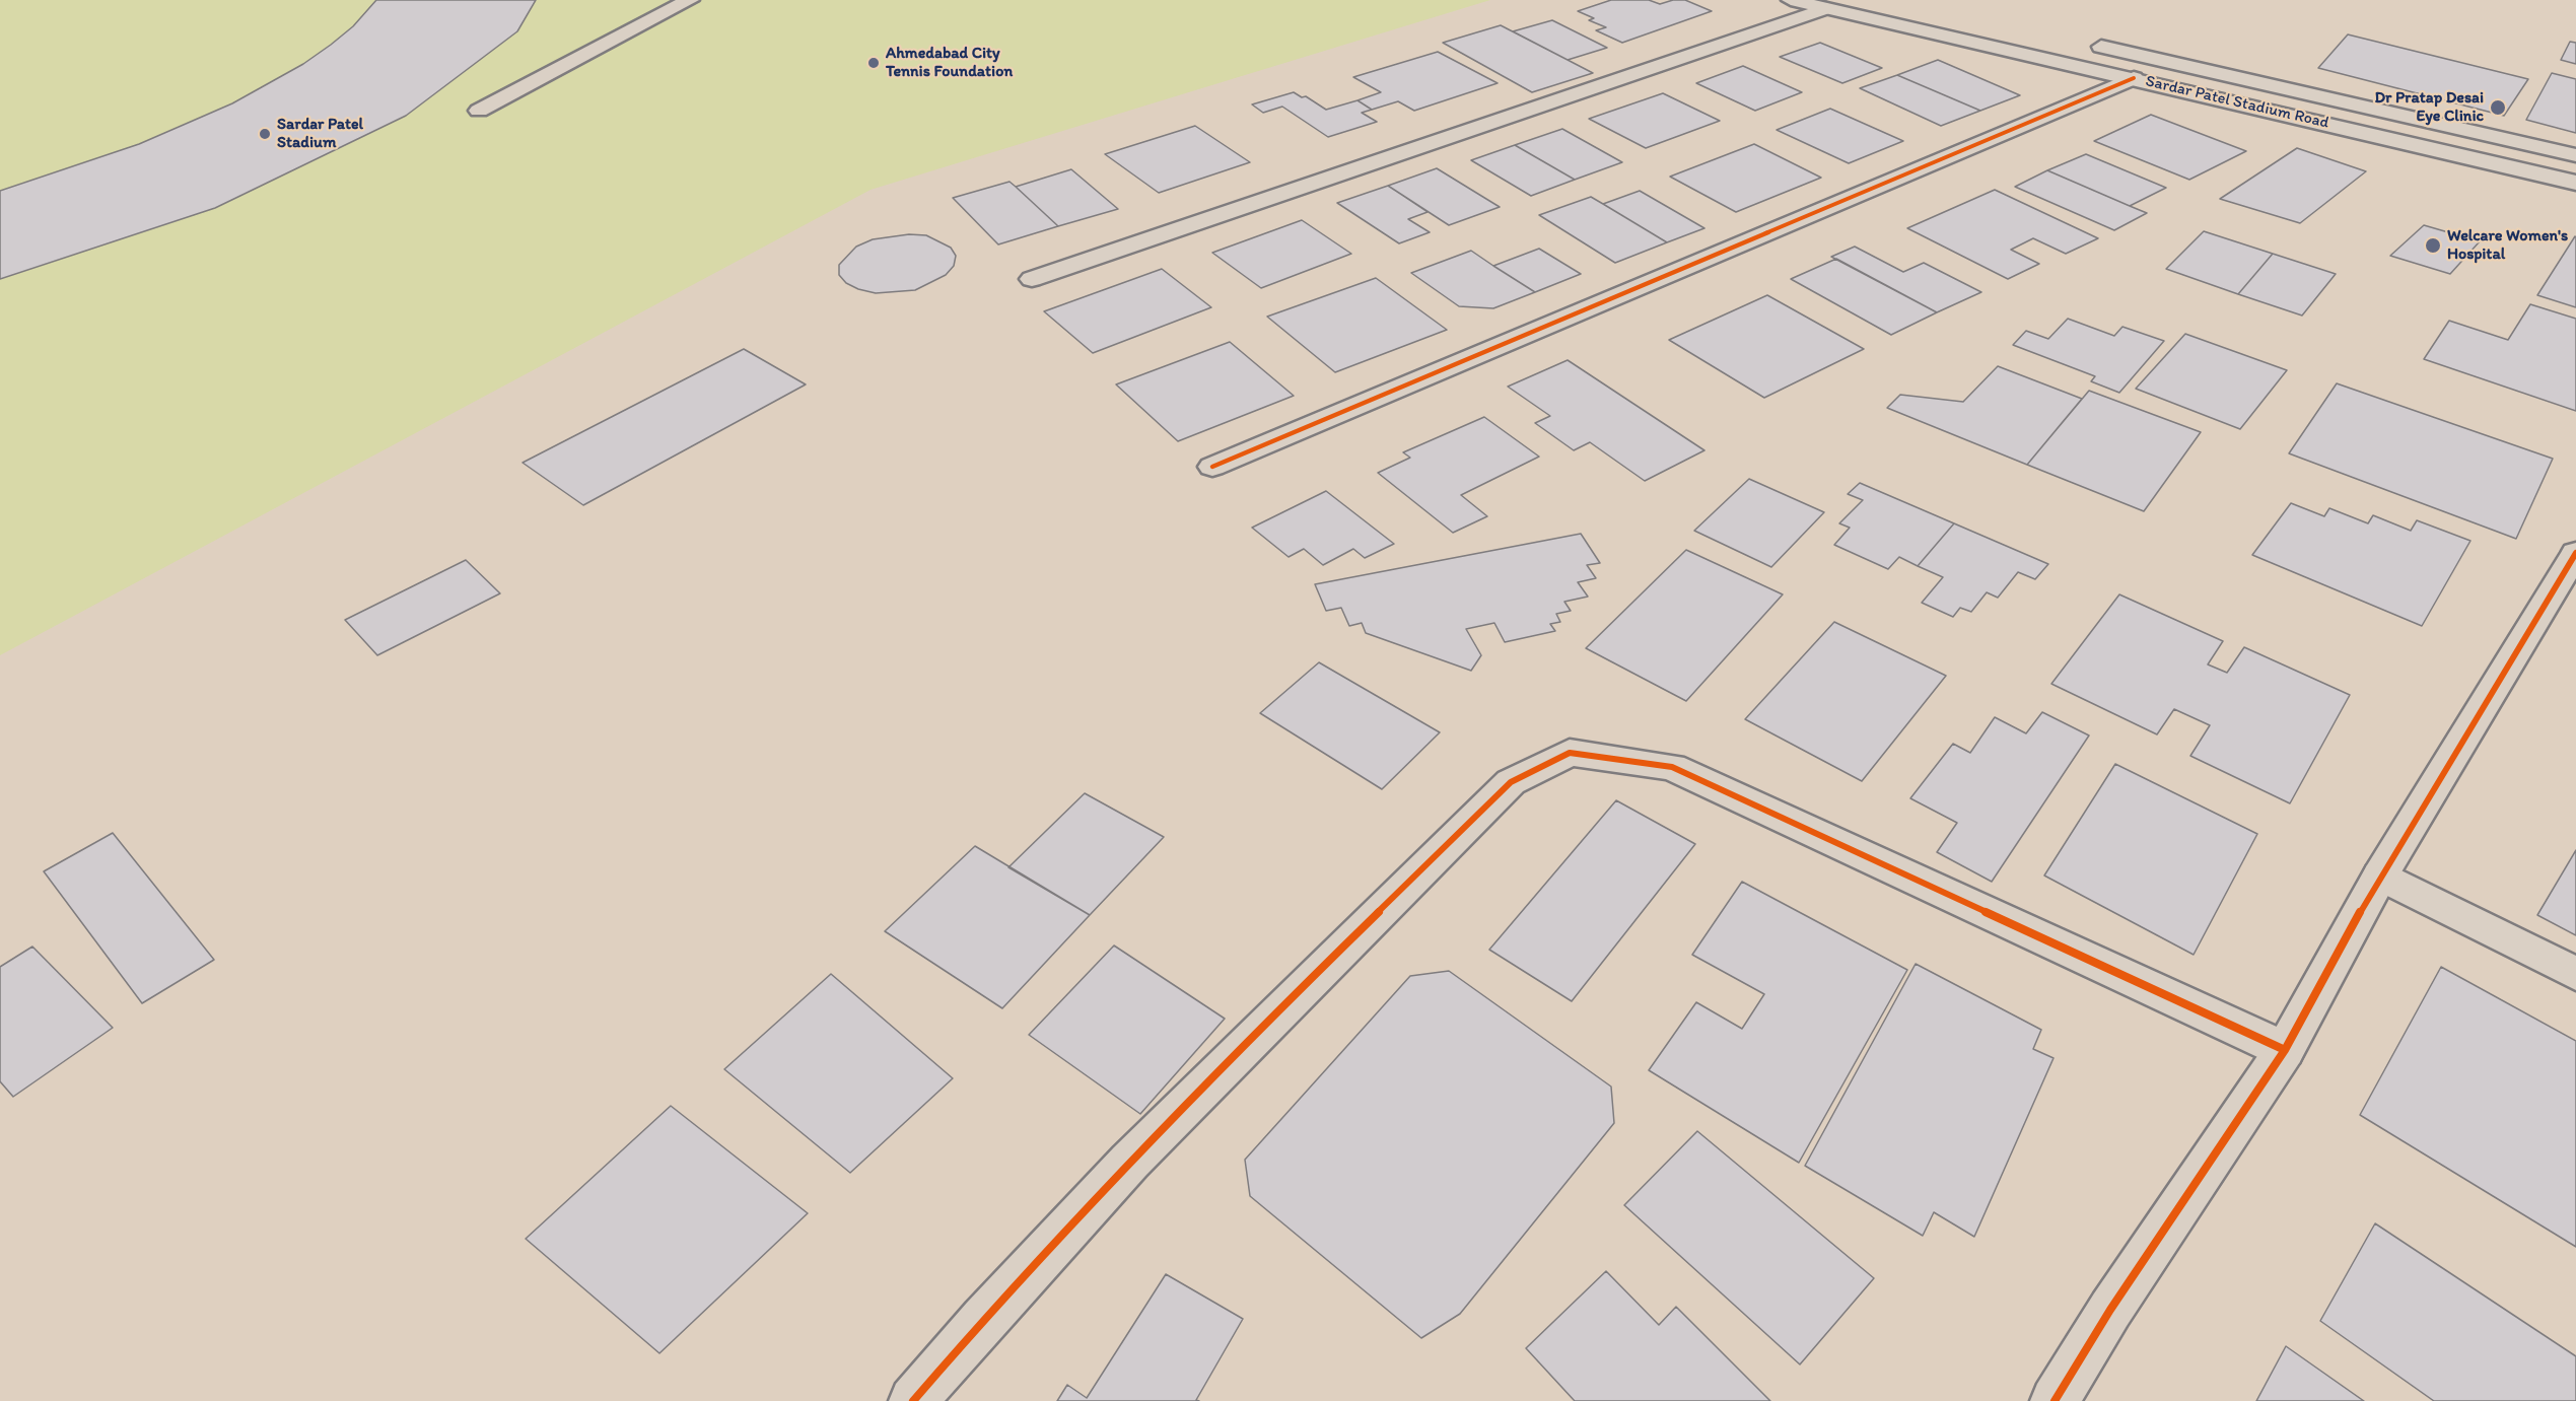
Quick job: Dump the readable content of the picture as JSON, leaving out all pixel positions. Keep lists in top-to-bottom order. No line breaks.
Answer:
{"streets":{"street":["Sardar Patel Stadium Road"]},"places":["Ahmedabad City Tennis Foundation","Dr Pratap Desai Eye Clinic","Sardar Patel Stadium","Welcare Women's Hospital"]}
